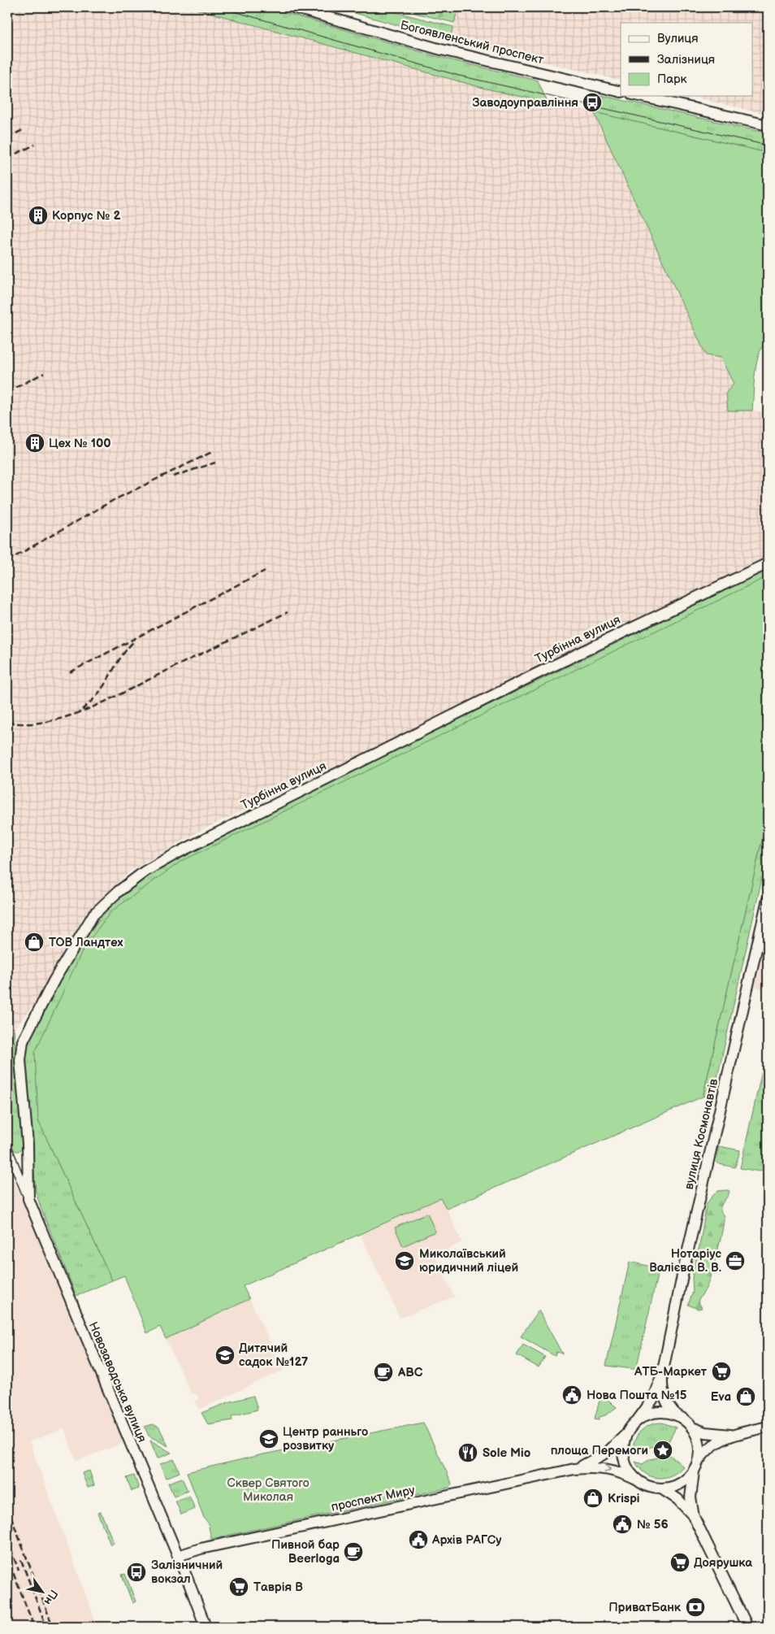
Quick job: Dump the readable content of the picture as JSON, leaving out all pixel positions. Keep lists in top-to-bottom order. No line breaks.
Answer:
{"streets":{"main road":["Богоявленський проспект","Турбінна вулиця","вулиця Космонавтів","Новозаводська вулиця","проспект Миру"]},"crossings":[["Турбінна вулиця","Новозаводська вулиця"],["вулиця Космонавтів","проспект Миру"],["Новозаводська вулиця","проспект Миру"]],"parks":["Сквер Святого Миколая"],"places":{"bus stop":["Заводоуправління","Залізничний вокзал"],"building":["Корпус № 2","Цех № 100"],"shop":["ТОВ Ландтех","Eva","Krispi"],"school or university":["Миколаївський юридичний ліцей","Дитячий садок №127","Центр ранньго розвитку"],"office":["Нотаріус Валієва В. В."],"supermarket":["АТБ-Маркет","Доярушка","Таврія В"],"cafe":["ABC","Пивной бар Beerloga"],"public building":["Нова Пошта №15","№ 56","Архів РАГСу"],"place":["площа Перемоги"],"restaurant":["Sole Mio"],"bank":["ПриватБанк"]},"legend":["Вулиця","Залізниця","Парк"],"north":"bottom right"}
